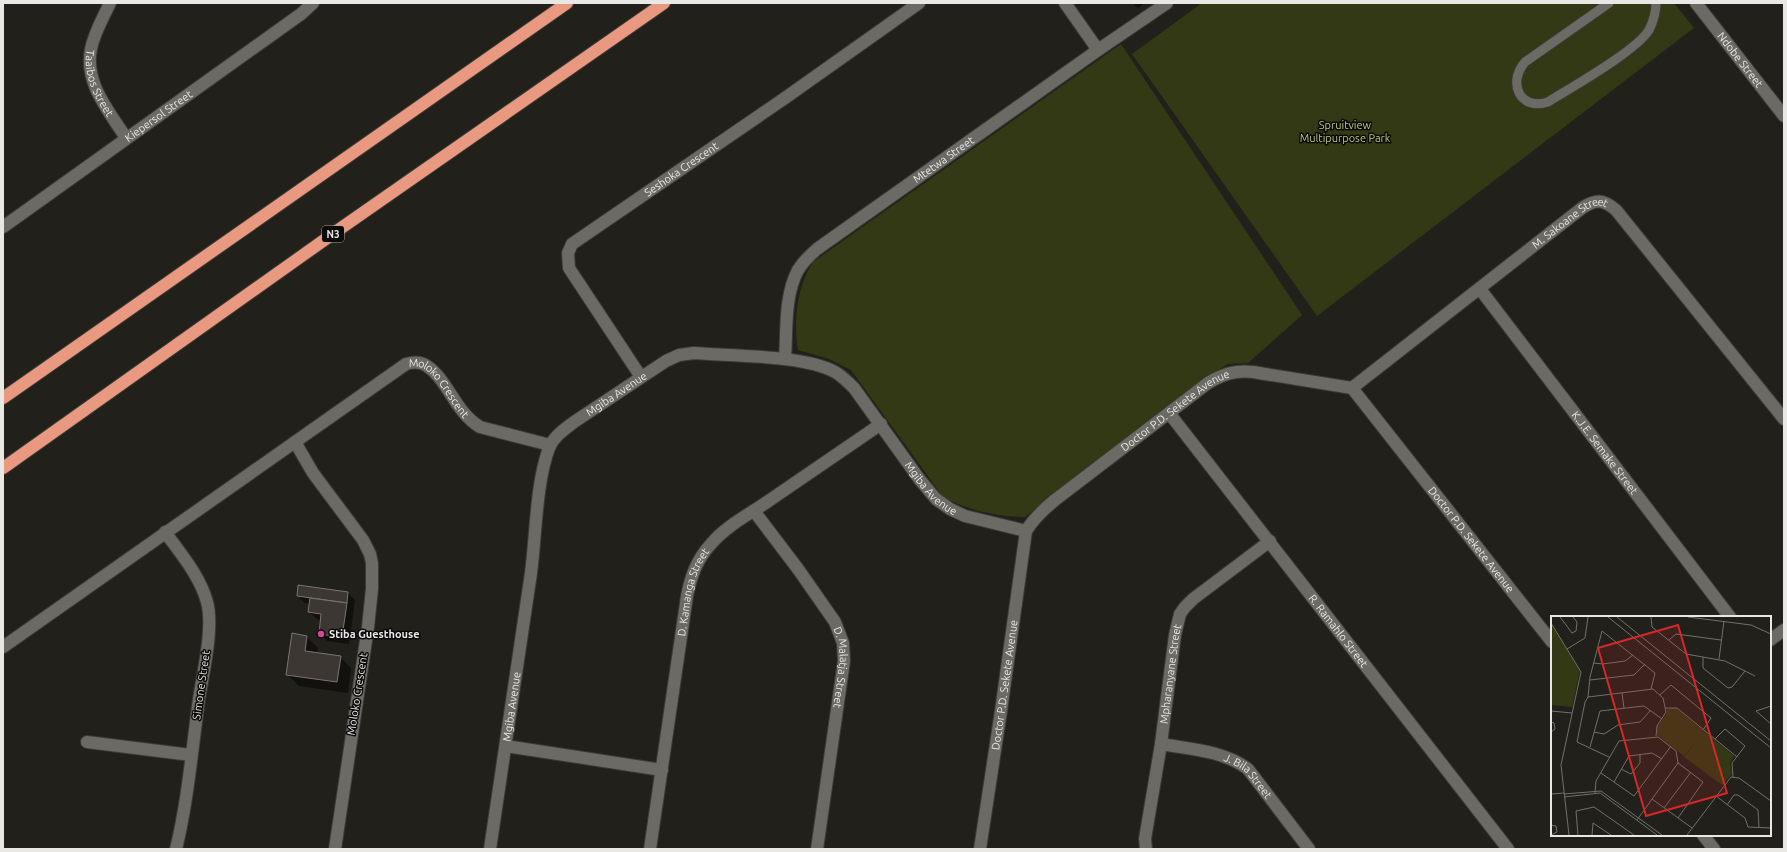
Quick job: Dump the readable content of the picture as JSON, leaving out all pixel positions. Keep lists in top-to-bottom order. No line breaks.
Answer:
{"streets":{"highway":["N3"],"street":["Ndobe Street","Taaibos Street","Kiepersol Street","Mtetwa Street","Seshoka Crescent","M. Sakoane Street","Moloko Crescent","Mgiba Avenue","Doctor P.D. Sekete Avenue","K.J.E. Semake Street","D. Kamanga Street","R. Ramahlo Street","D. Malatja Street","Mpharanyane Street","Simone Street","J. Bila Street"]},"crossings":[["Taaibos Street","Kiepersol Street"],["Mtetwa Street","Mgiba Avenue"],["Seshoka Crescent","Mgiba Avenue"],["M. Sakoane Street","Doctor P.D. Sekete Avenue"],["M. Sakoane Street","K.J.E. Semake Street"],["Moloko Crescent","Mgiba Avenue"],["Moloko Crescent","Simone Street"],["Mgiba Avenue","Doctor P.D. Sekete Avenue"],["Mgiba Avenue","D. Kamanga Street"],["Doctor P.D. Sekete Avenue","R. Ramahlo Street"],["D. Kamanga Street","D. Malatja Street"],["R. Ramahlo Street","Mpharanyane Street"],["Mpharanyane Street","J. Bila Street"]],"parks":["Spruitview Multipurpose Park"],"places":["Stiba Guesthouse"]}
